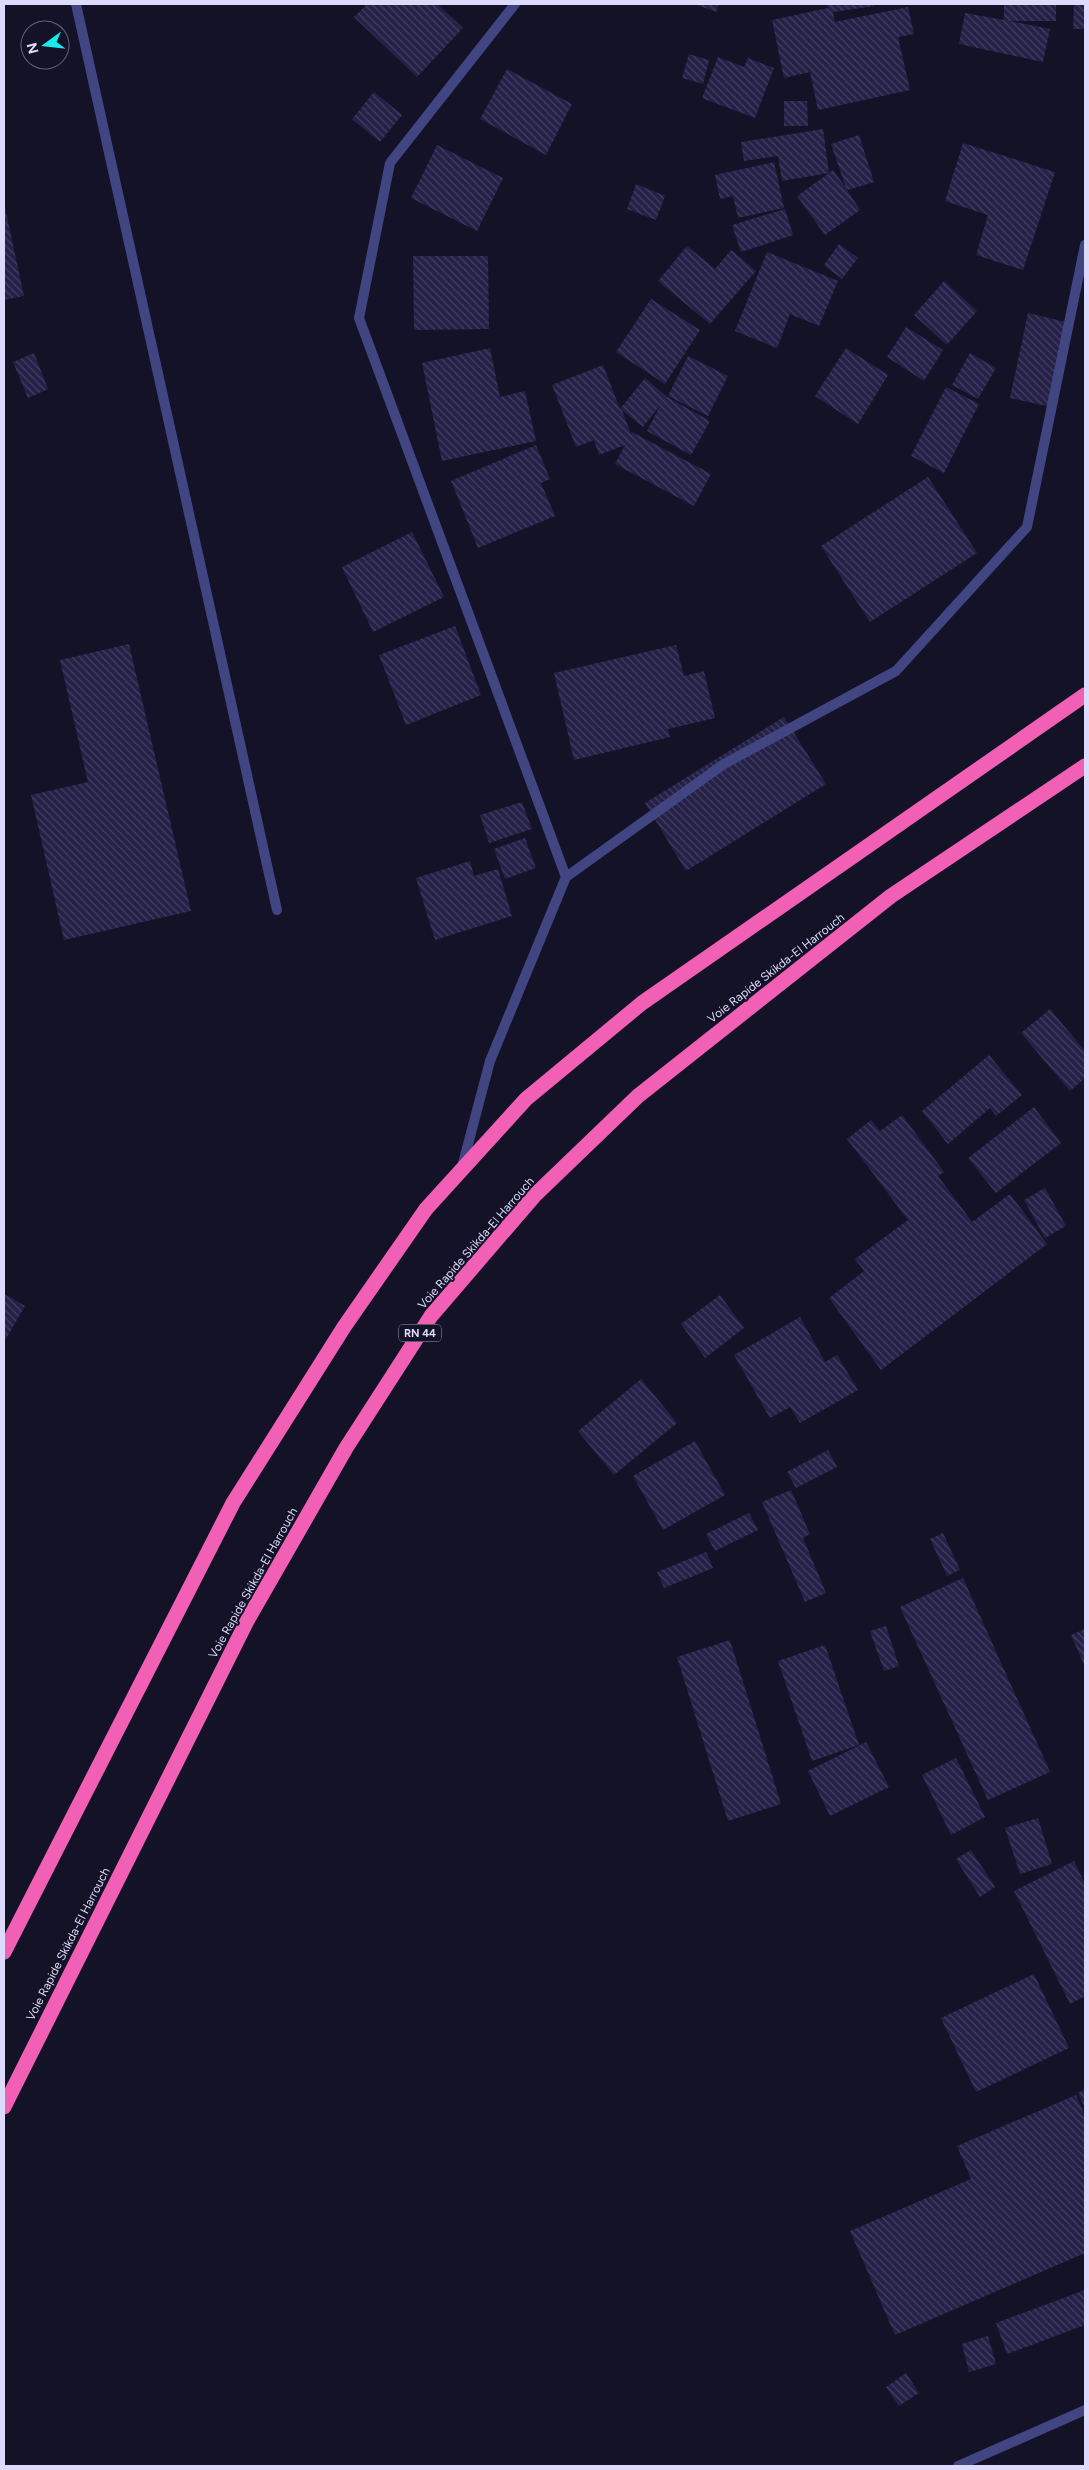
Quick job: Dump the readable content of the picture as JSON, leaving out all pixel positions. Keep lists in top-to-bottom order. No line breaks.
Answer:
{"streets":{"highway":["Voie Rapide Skikda-El Harrouch","RN 44"]},"north":"left"}
